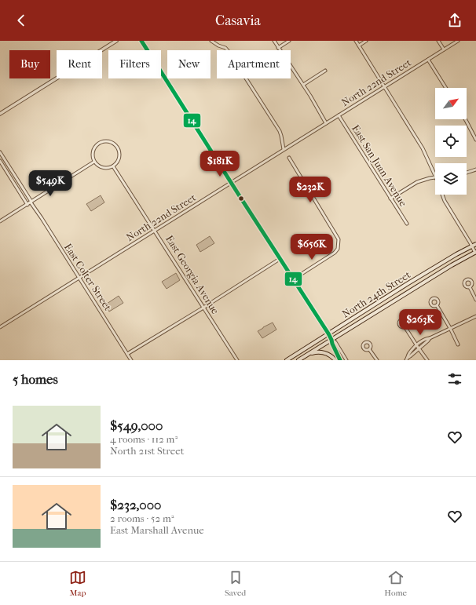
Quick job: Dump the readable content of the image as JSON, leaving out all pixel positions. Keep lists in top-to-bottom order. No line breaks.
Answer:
{"streets":{"main road":["North 24th Street"],"street":["North 22nd Street","East San Juan Avenue","East Georgia Avenue","East Colter Street"]},"crossings":[["North 22nd Street","East San Juan Avenue"],["North 22nd Street","East Georgia Avenue"],["North 22nd Street","East Colter Street"]],"lines":["transit line 14"],"north":"top right","page":{"header":"Casavia","chip":["Buy","Rent","Filters","New","Apartment"],"price":["$181K","$549K","$232K","$656K","$263K"],"heading":"5 homes","list":[{"name":"$549,000","note":"4 rooms · 112 m² · North 21st Street"},{"name":"$232,000","note":"2 rooms · 52 m² · East Marshall Avenue"}],"tabs":["Map","Saved","Home"]}}
